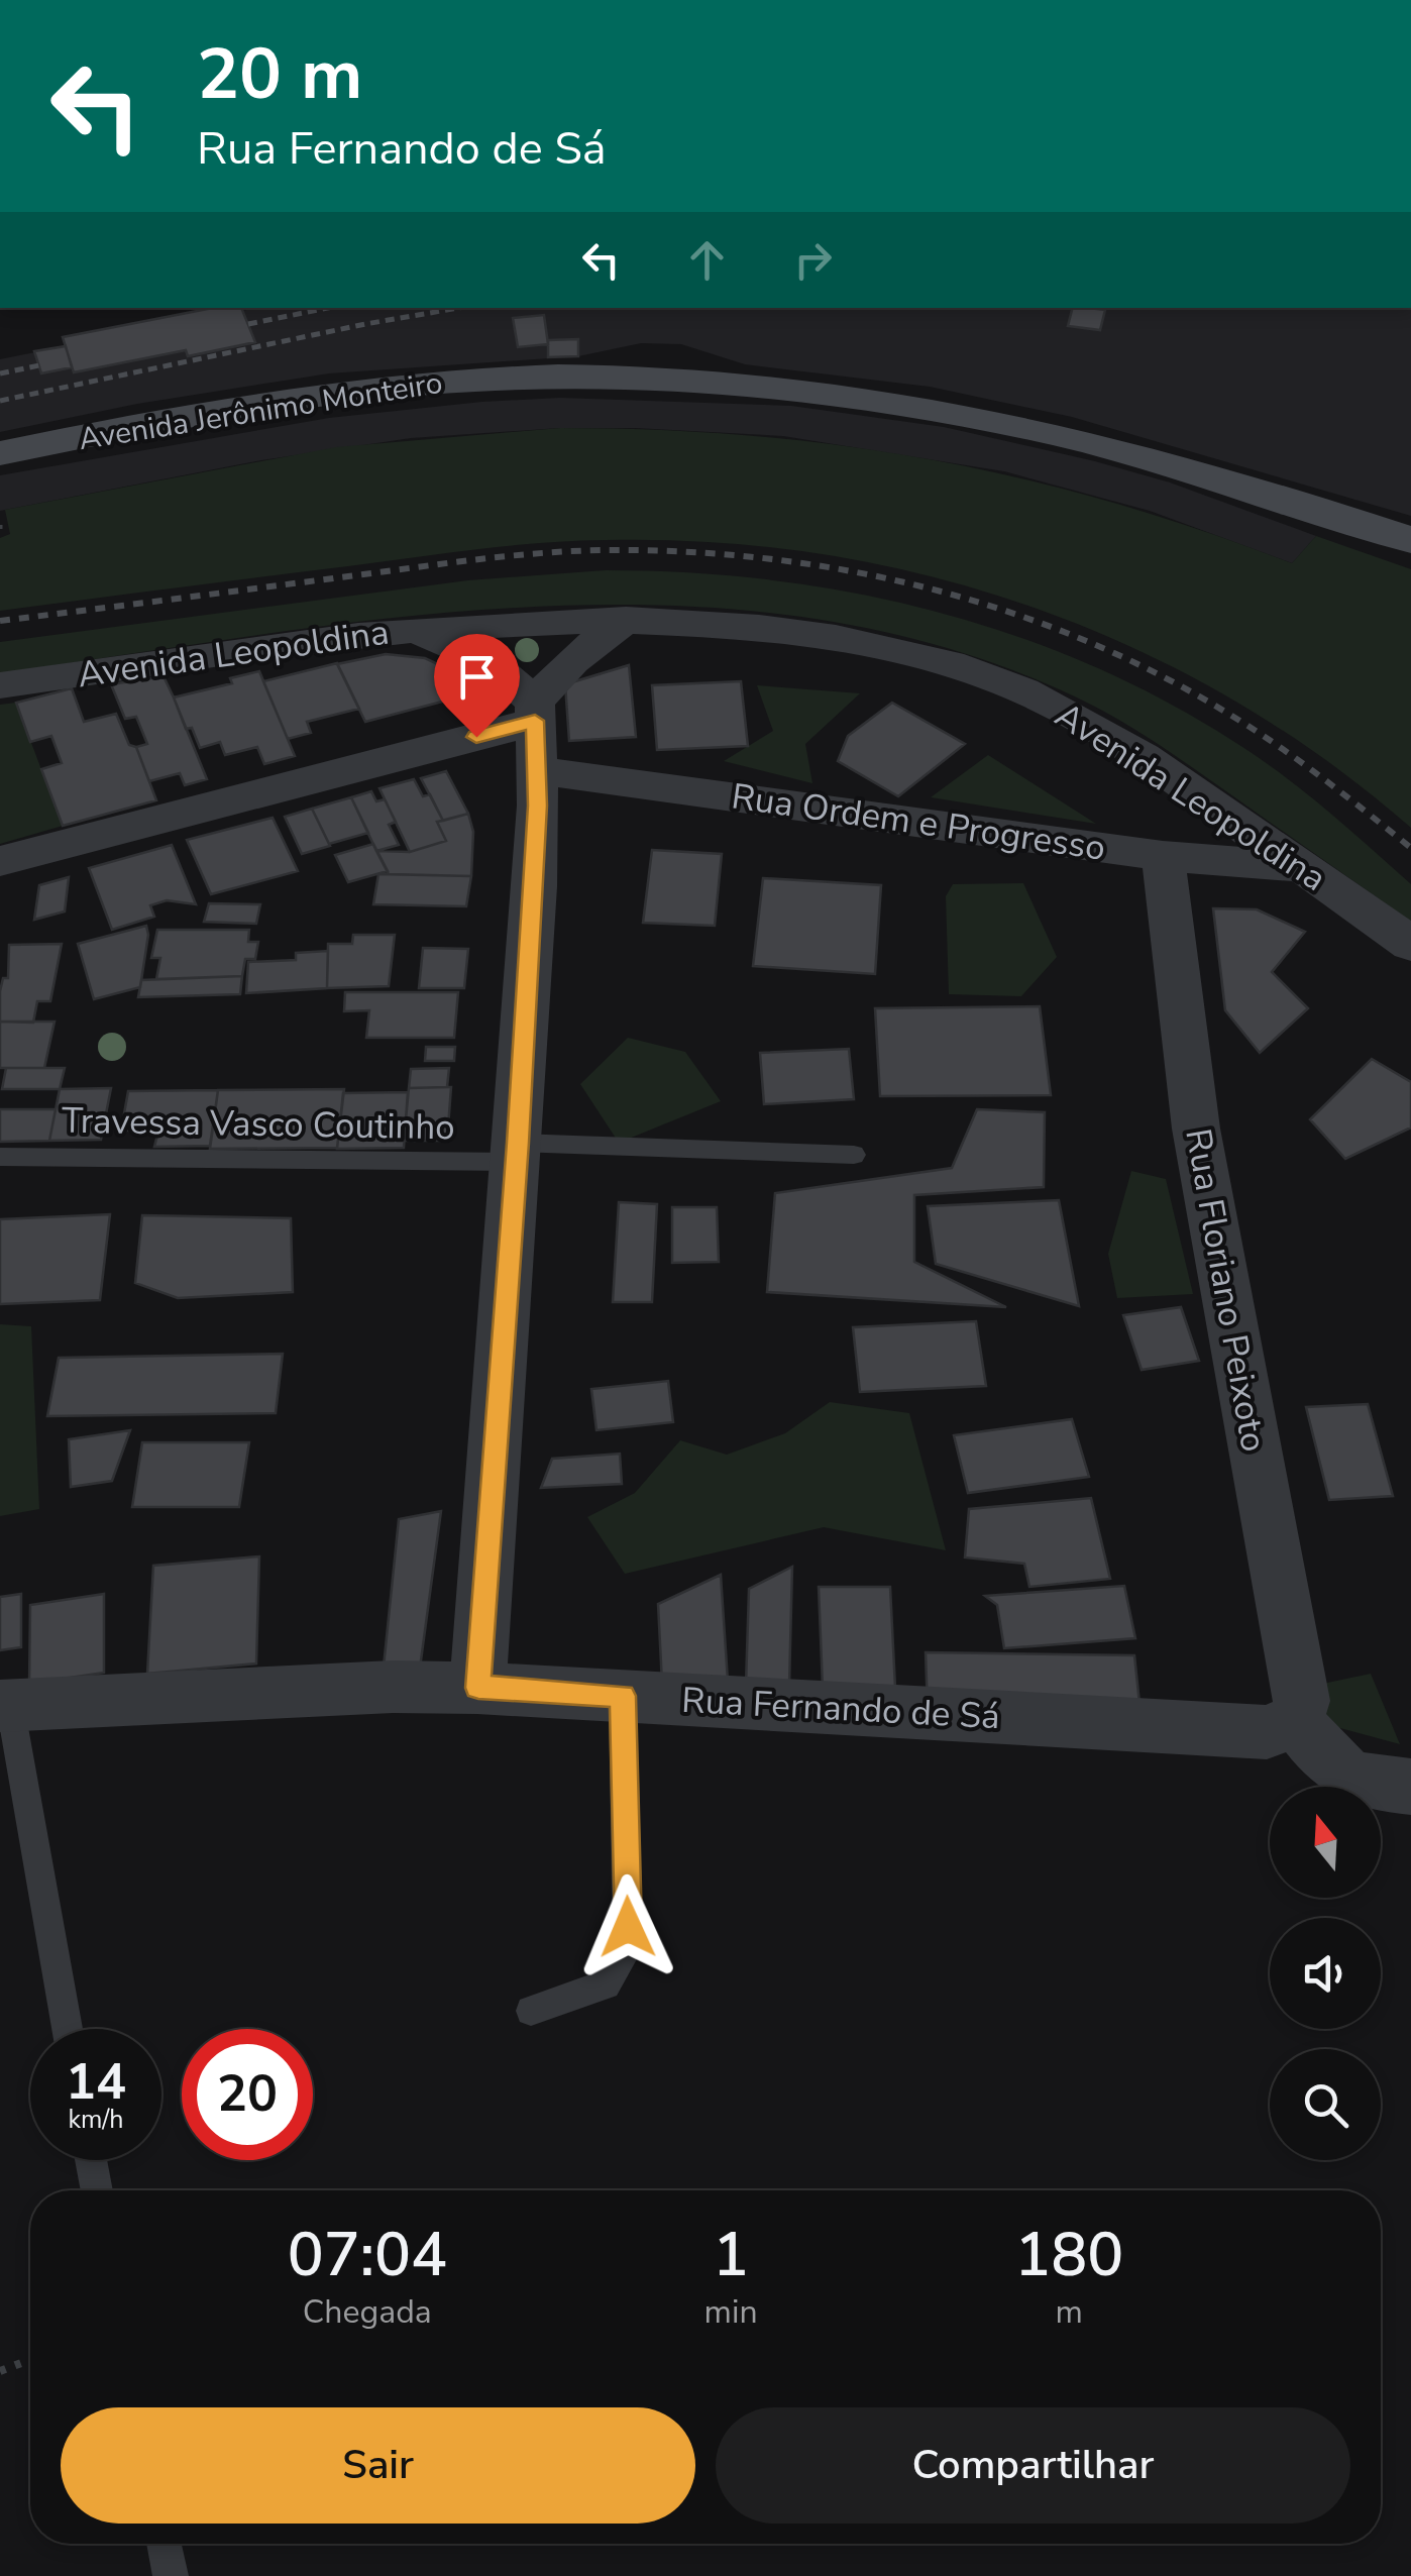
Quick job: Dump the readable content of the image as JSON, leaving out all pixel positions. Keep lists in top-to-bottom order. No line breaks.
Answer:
{"streets":{"street":["Avenida Jerônimo Monteiro","Avenida Leopoldina","Rua Ordem e Progresso","Rua Floriano Peixoto","Rua Fernando de Sá"],"lane":["Travessa Vasco Coutinho"]},"crossings":[["Avenida Leopoldina","Rua Ordem e Progresso"],["Rua Ordem e Progresso","Rua Floriano Peixoto"],["Rua Floriano Peixoto","Rua Fernando de Sá"]],"north":"top","page":{"turn":["20 m","Rua Fernando de Sá"],"speed":"14 km/h","limit":"20","eta":["07:04","Chegada","1","min","180","m"],"buttons":["Sair","Compartilhar"]}}
